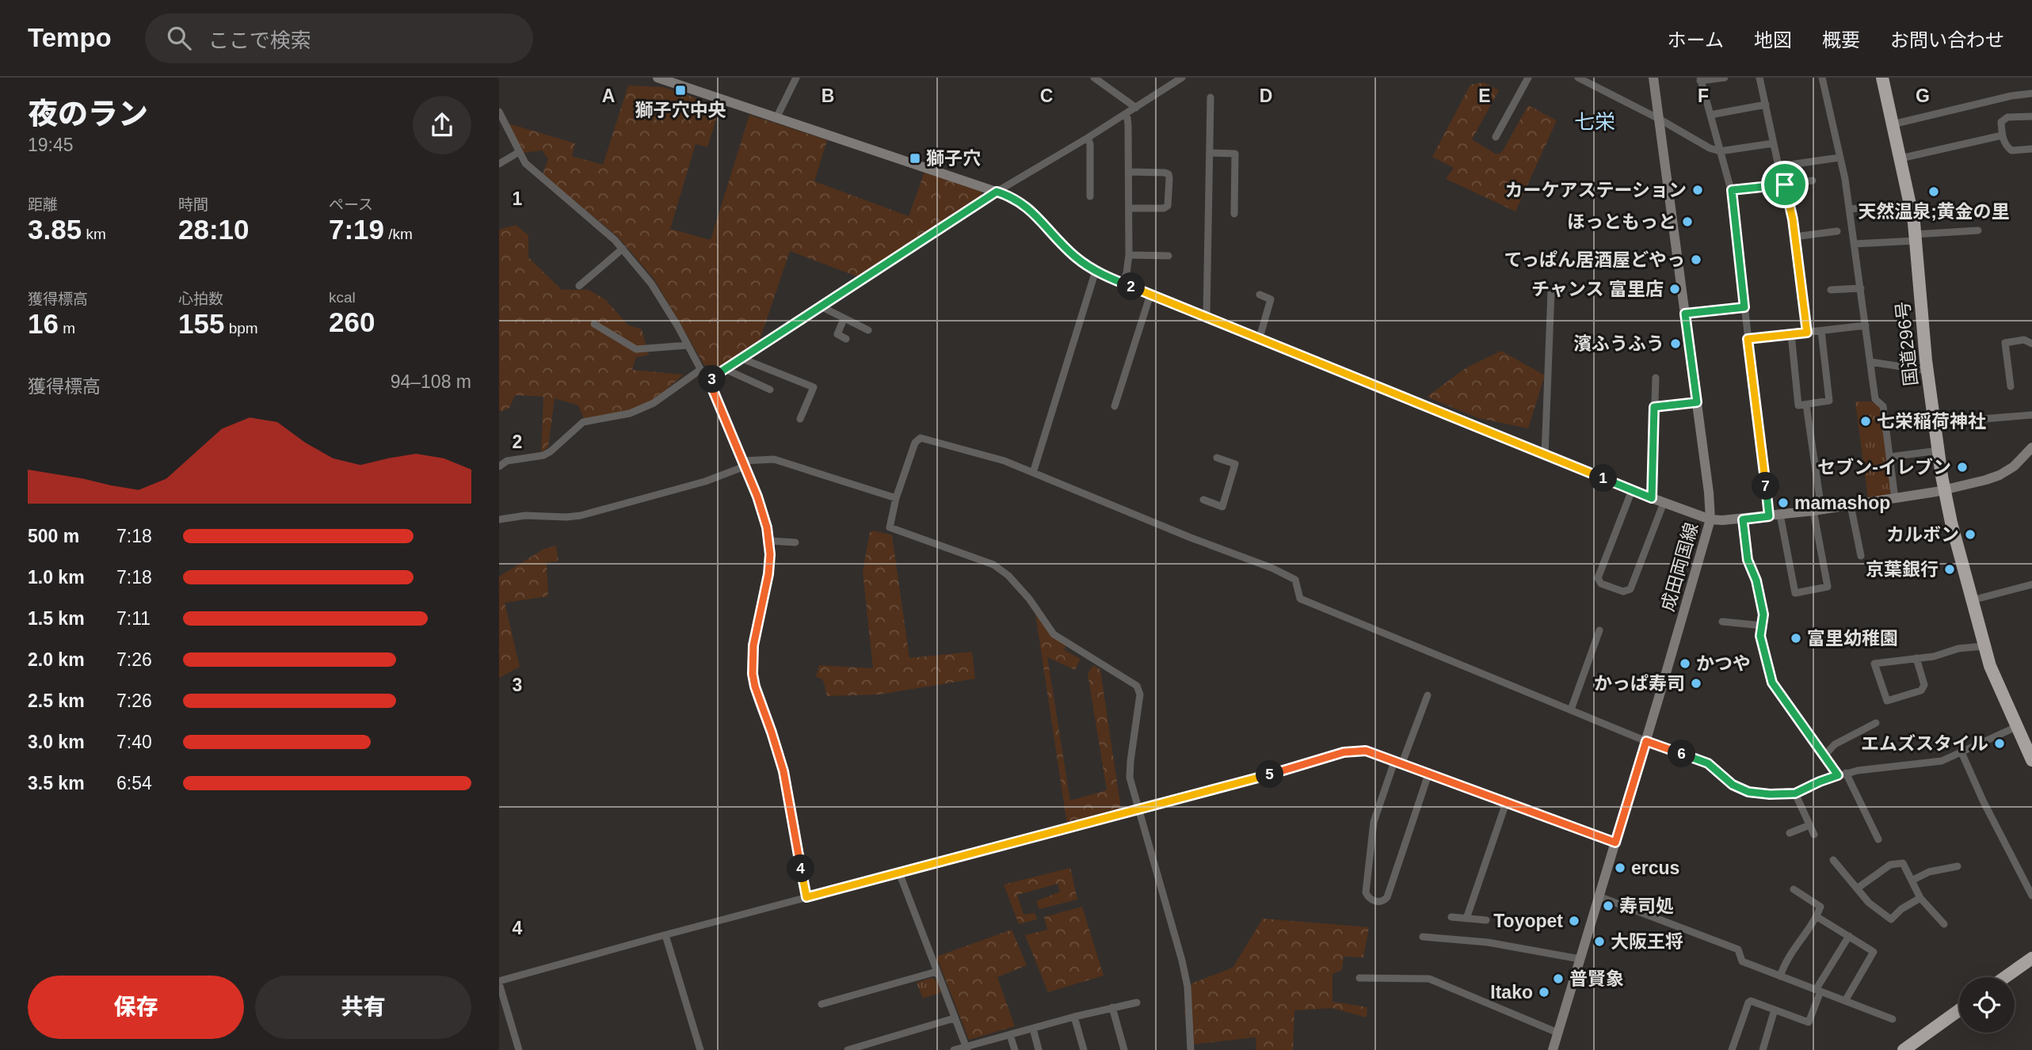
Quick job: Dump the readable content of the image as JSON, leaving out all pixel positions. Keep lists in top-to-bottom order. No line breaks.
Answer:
{"streets":{"highway":["国道296号"],"street":["成田両国線"]},"districts":["七栄"],"places":{"transit":["獅子穴中央","獅子穴"],"other":["カーケアステーション","天然温泉;黄金の里","ほっともっと","てっぱん居酒屋どやっ","チャンス 富里店","濱ふうふう","七栄稲荷神社","セブン-イレブン","mamashop","カルボン","京葉銀行","富里幼稚園","かつや","かっぱ寿司","エムズスタイル","ercus","寿司処","Toyopet","大阪王将","普賢象","Itako"]},"page":{"header":"Tempo","search":"ここで検索","nav":["ホーム","地図","概要","お問い合わせ"],"heading":["夜のラン","19:45"],"stats":[["距離","3.85 km"],["時間","28:10"],["ペース","7:19 /km"],["獲得標高","16 m"],["心拍数","155 bpm"],["kcal","260"]],"pins":["2","3","1","7","6","5","4"],"chart":["獲得標高","94–108 m"],"list":[{"name":"500 m","note":"7:18"},{"name":"1.0 km","note":"7:18"},{"name":"1.5 km","note":"7:11"},{"name":"2.0 km","note":"7:26"},{"name":"2.5 km","note":"7:26"},{"name":"3.0 km","note":"7:40"},{"name":"3.5 km","note":"6:54"}],"buttons":["保存","共有"]},"grid":{"columns":["A","B","C","D","E","F","G"],"rows":["1","2","3","4"]}}
